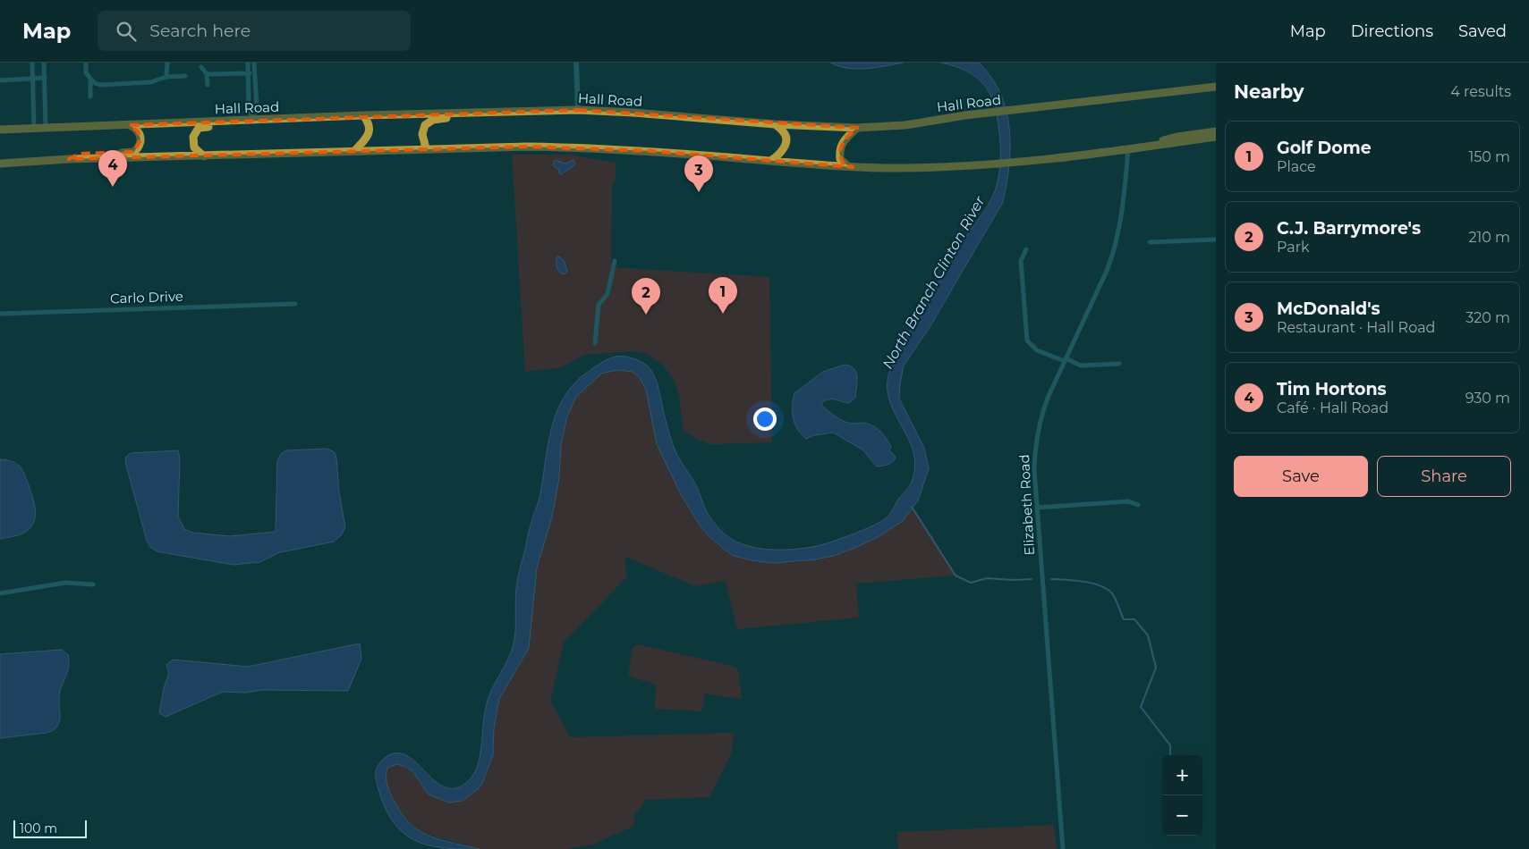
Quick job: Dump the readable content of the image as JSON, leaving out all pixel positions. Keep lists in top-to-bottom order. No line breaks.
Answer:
{"streets":{"highway":["Hall Road"],"street":["Carlo Drive","Elizabeth Road"]},"water":["North Branch Clinton River"],"scale_bar":"100 m","page":{"header":"Map","search":"Search here","nav":["Map","Directions","Saved"],"heading":["Nearby","4 results"],"list":[{"mark":"1","name":"Golf Dome","note":"Place","value":"150 m"},{"mark":"2","name":"C.J. Barrymore's","note":"Park","value":"210 m"},{"mark":"3","name":"McDonald's","note":"Restaurant · Hall Road","value":"320 m"},{"mark":"4","name":"Tim Hortons","note":"Café · Hall Road","value":"930 m"}],"pins":["4","3","1","2"],"buttons":["Save","Share"],"map_buttons":["+","−"],"scale":"100 m"}}
